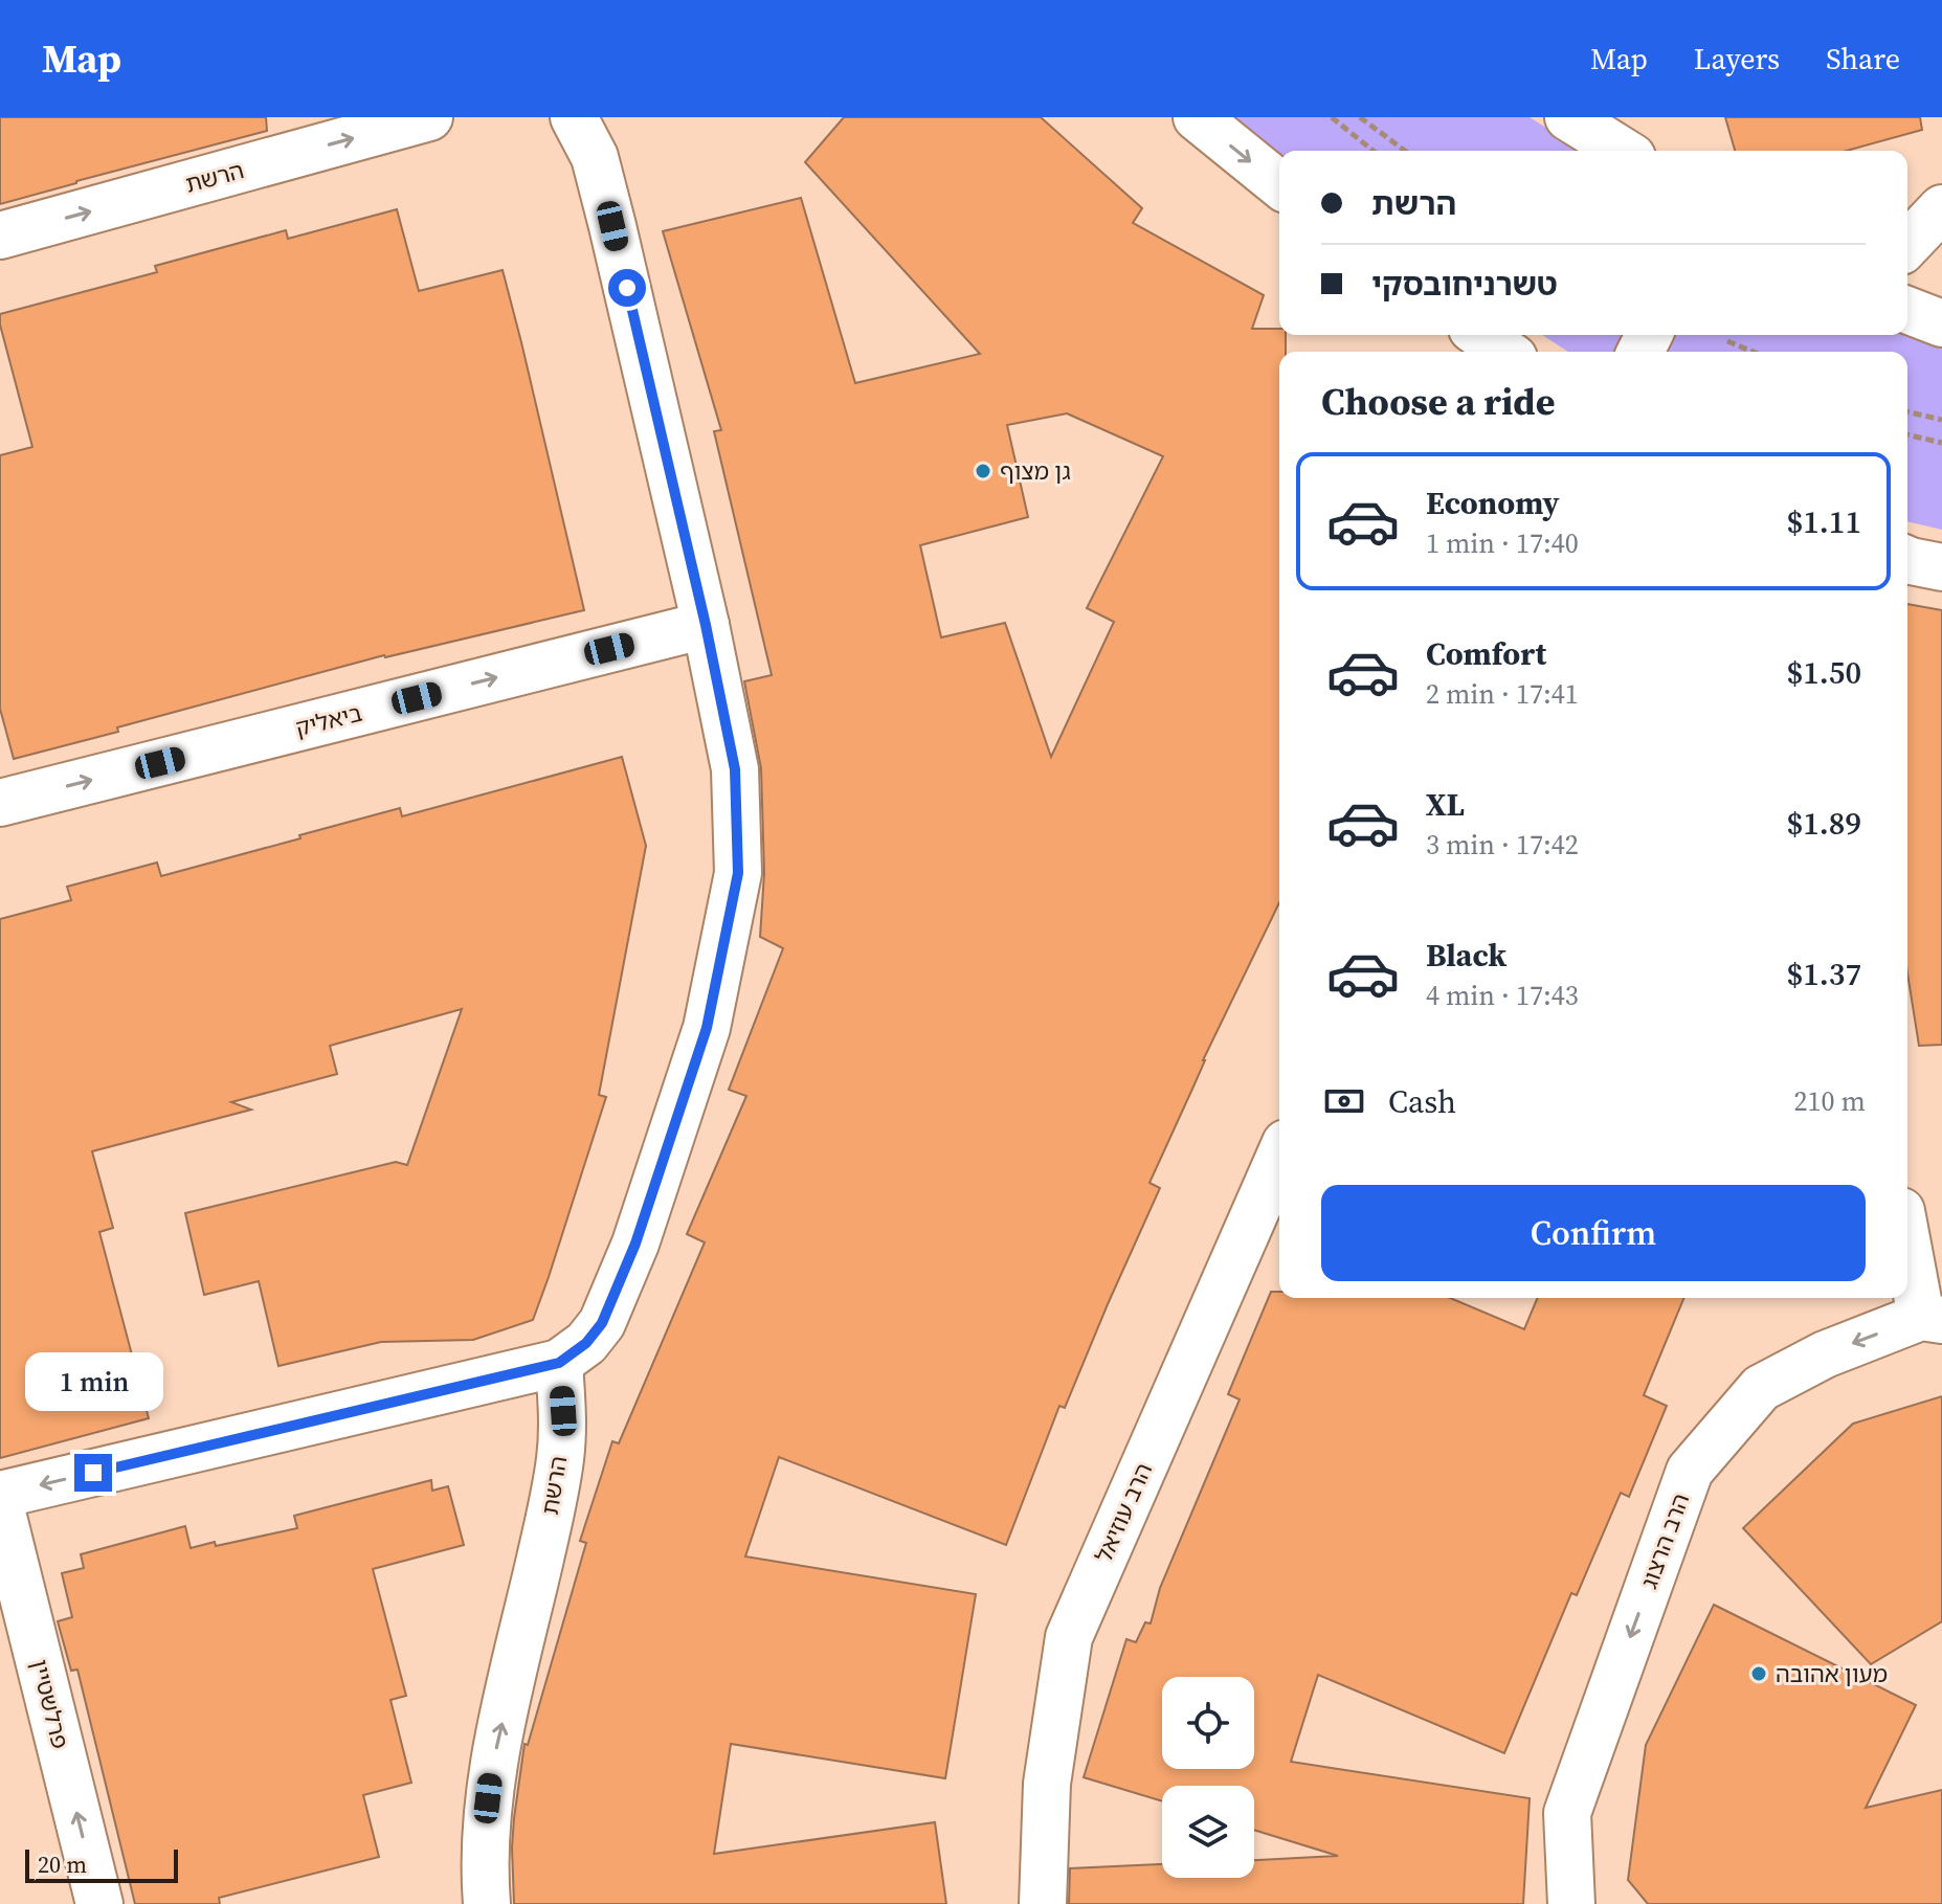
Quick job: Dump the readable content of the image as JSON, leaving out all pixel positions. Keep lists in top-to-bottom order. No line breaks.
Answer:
{"streets":{"street":["הרשת","ביאליק","הרב עוזיאל","הרב הרצוג","פרלשטיין"]},"one_way":["הרשת","ביאליק","הרב הרצוג","פרלשטיין"],"places":["גן מצוף","מעון אהובה"],"scale_bar":"20 m","page":{"header":"Map","nav":["Map","Layers","Share"],"banner":["הרשת","טשרניחובסקי"],"heading":"Choose a ride","list":[{"name":"Economy","note":"1 min · 17:40","value":"$1.11"},{"name":"Comfort","note":"2 min · 17:41","value":"$1.50"},{"name":"XL","note":"3 min · 17:42","value":"$1.89"},{"name":"Black","note":"4 min · 17:43","value":"$1.37"}],"pay":["Cash","210 m"],"buttons":"Confirm","bubble":"1 min","scale":"20 m"}}
